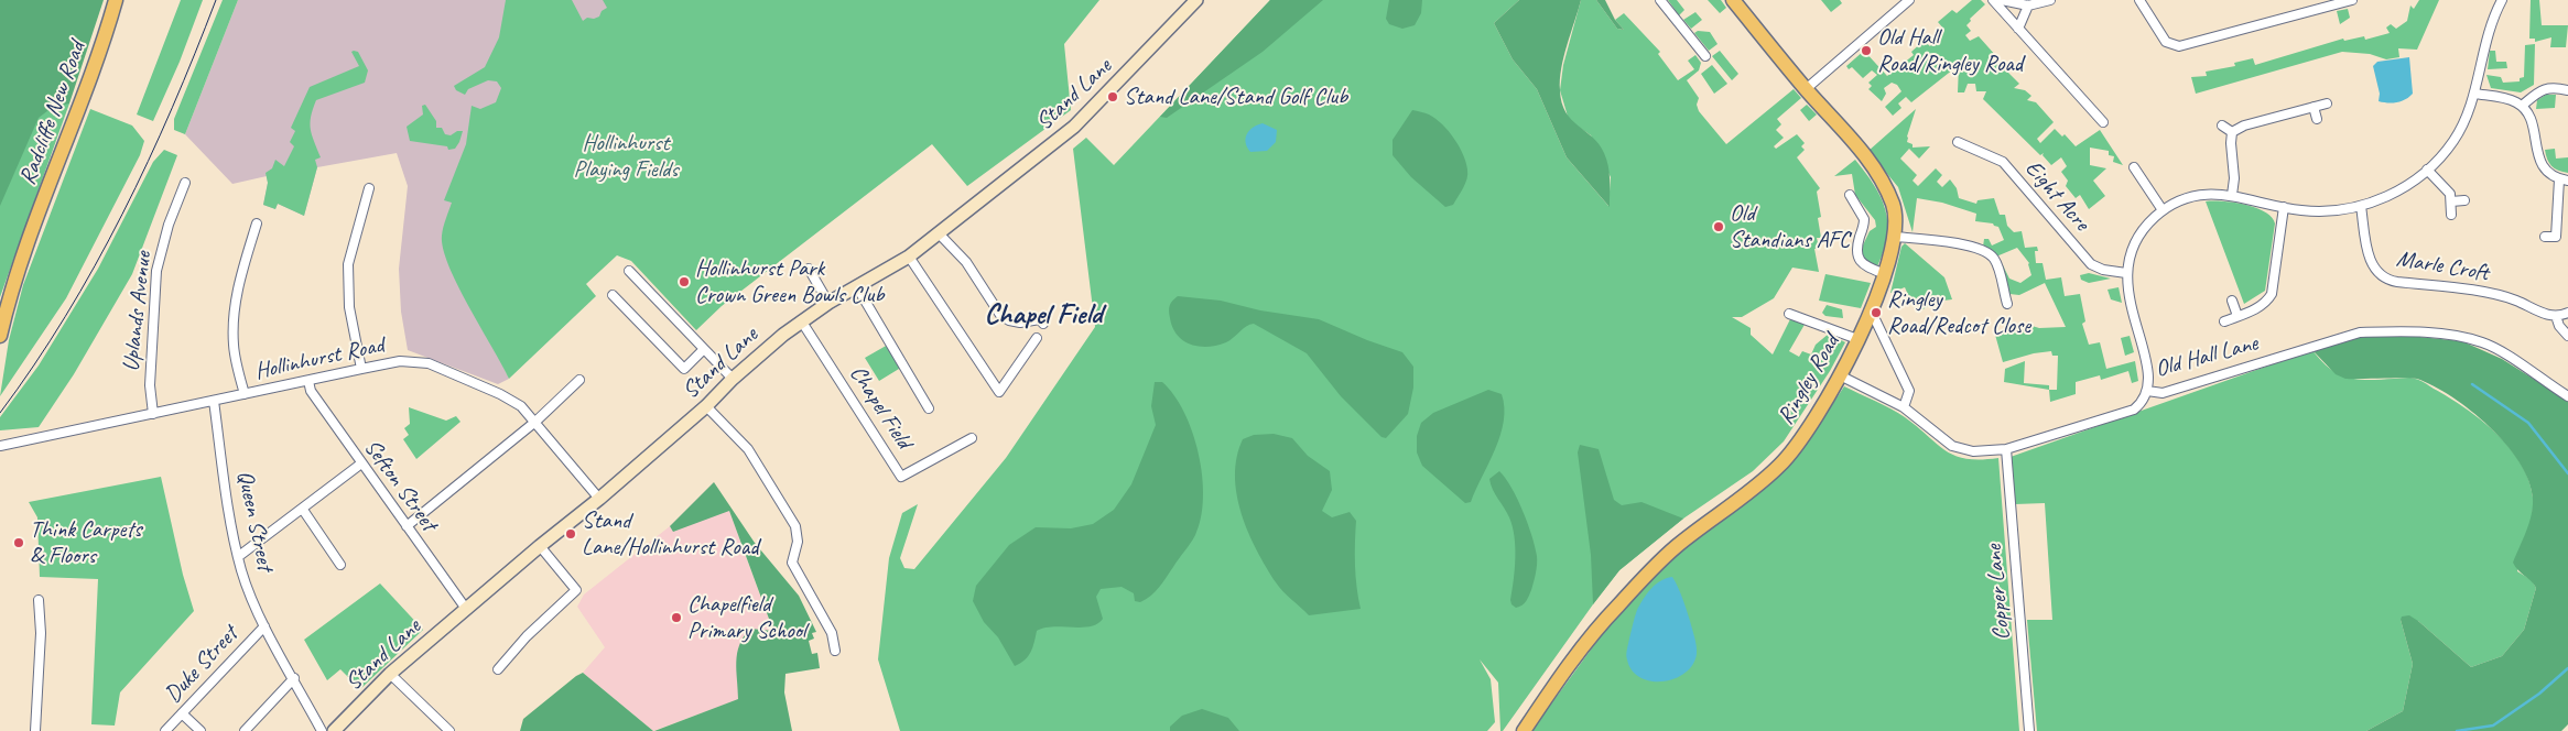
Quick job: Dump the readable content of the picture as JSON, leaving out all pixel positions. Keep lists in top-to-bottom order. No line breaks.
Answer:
{"streets":{"main road":["Radcliffe New Road","Ringley Road"],"street":["Stand Lane","Eight Acre","Marle Croft","Uplands Avenue","Old Hall Lane","Hollinhurst Road","Chapel Field","Sefton Street","Queen Street","Copper Lane","Duke Street"]},"crossings":[["Stand Lane","Hollinhurst Road"],["Stand Lane","Chapel Field"],["Stand Lane","Sefton Street"],["Uplands Avenue","Hollinhurst Road"],["Old Hall Lane","Ringley Road"],["Old Hall Lane","Copper Lane"],["Hollinhurst Road","Sefton Street"],["Hollinhurst Road","Queen Street"],["Queen Street","Duke Street"]],"districts":["Chapel Field"],"parks":["Hollinhurst Playing Fields"],"places":["Old Hall Road/Ringley Road","Stand Lane/Stand Golf Club","Old Standians AFC","Hollinhurst Park Crown Green Bowls Club","Ringley Road/Redcot Close","Stand Lane/Hollinhurst Road","Think Carpets & Floors","Chapelfield Primary School"]}
